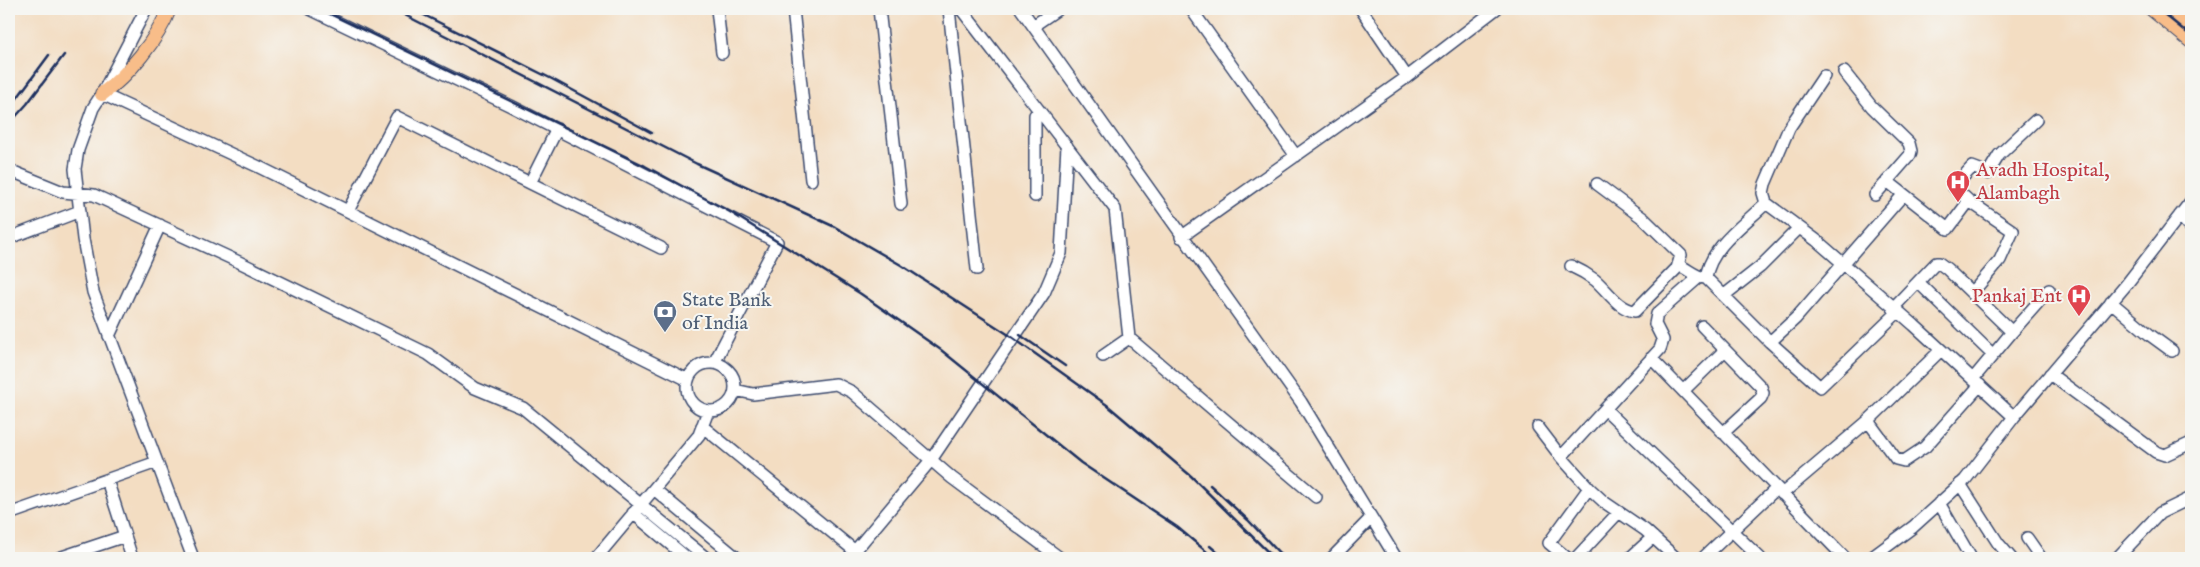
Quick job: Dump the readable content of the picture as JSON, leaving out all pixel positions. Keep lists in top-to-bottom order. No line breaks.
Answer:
{"places":{"hospital":["Avadh Hospital, Alambagh","Pankaj Ent"],"bank":["State Bank of India"]}}
